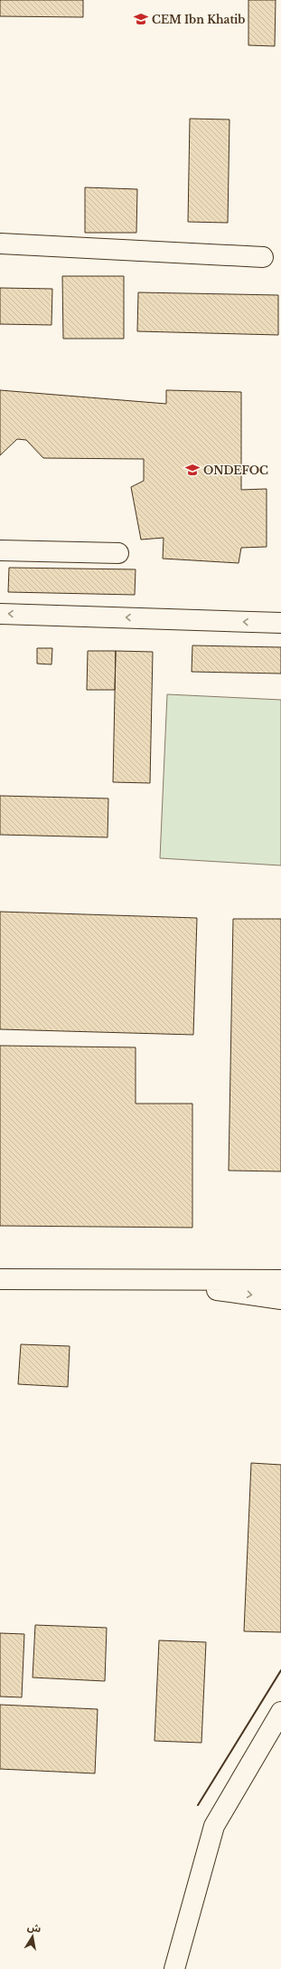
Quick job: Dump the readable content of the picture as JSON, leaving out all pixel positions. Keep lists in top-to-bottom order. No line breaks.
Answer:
{"places":{"school or university":["CEM Ibn Khatib","ONDEFOC"]},"north":"top"}
